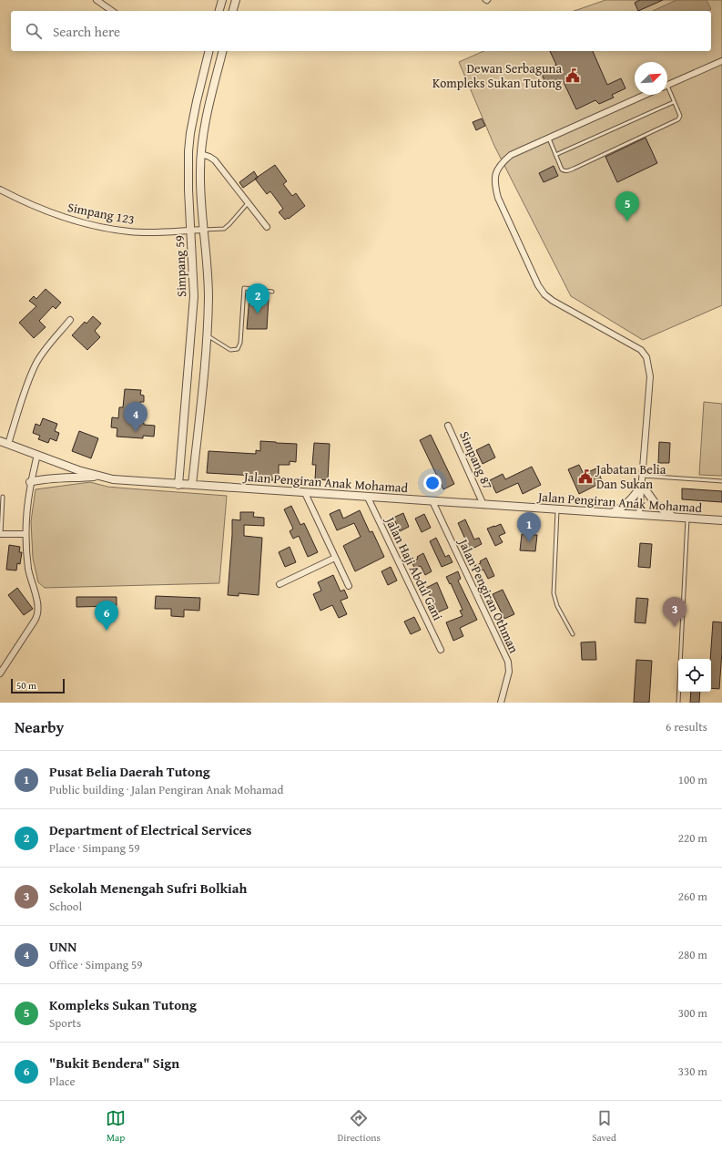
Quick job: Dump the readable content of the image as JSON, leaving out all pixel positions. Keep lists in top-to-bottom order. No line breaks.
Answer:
{"streets":{"street":["Simpang 123","Simpang 59","Simpang 87","Jalan Pengiran Anak Mohamad","Jalan Haji Abdul Gani","Jalan Pengiran Othman"]},"crossings":[["Simpang 123","Simpang 59"],["Simpang 59","Jalan Pengiran Anak Mohamad"],["Simpang 87","Jalan Pengiran Anak Mohamad"],["Jalan Pengiran Anak Mohamad","Jalan Haji Abdul Gani"],["Jalan Pengiran Anak Mohamad","Jalan Pengiran Othman"]],"places":{"public building":["Dewan Serbaguna Kompleks Sukan Tutong","Jabatan Belia Dan Sukan"]},"scale_bar":"50 m","north":"top right","page":{"search":"Search here","pins":["5","2","4","1","3","6"],"scale":"50 m","heading":["Nearby","6 results"],"list":[{"mark":"1","name":"Pusat Belia Daerah Tutong","note":"Public building · Jalan Pengiran Anak Mohamad","value":"100 m"},{"mark":"2","name":"Department of Electrical Services","note":"Place · Simpang 59","value":"220 m"},{"mark":"3","name":"Sekolah Menengah Sufri Bolkiah","note":"School","value":"260 m"},{"mark":"4","name":"UNN","note":"Office · Simpang 59","value":"280 m"},{"mark":"5","name":"Kompleks Sukan Tutong","note":"Sports","value":"300 m"},{"mark":"6","name":"\"Bukit Bendera\" Sign","note":"Place","value":"330 m"}],"nav":["Map","Directions","Saved"]}}
